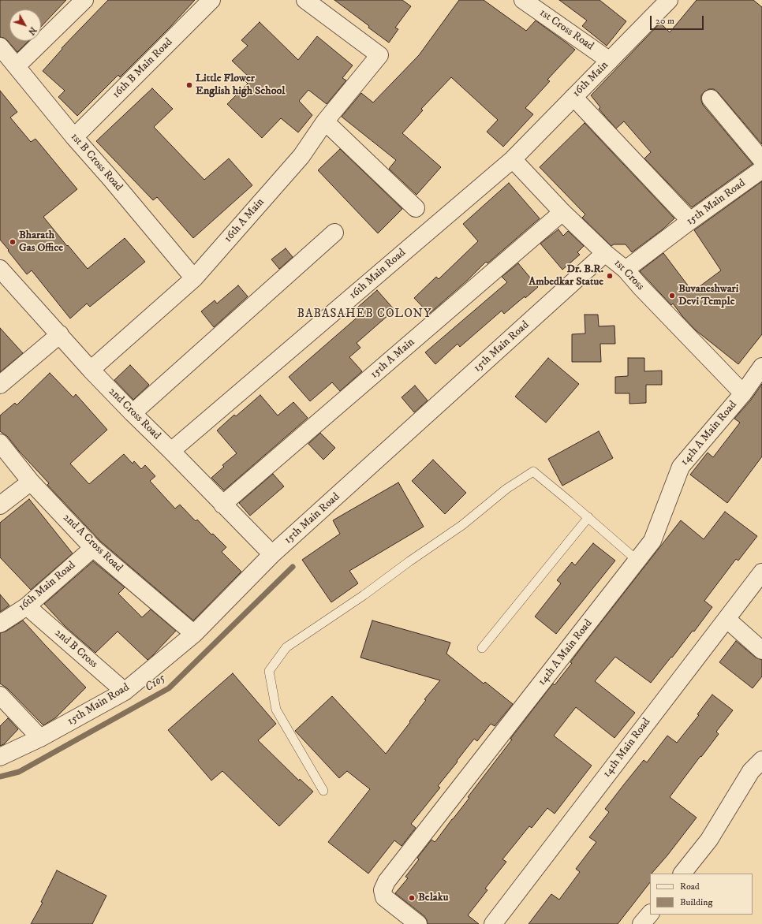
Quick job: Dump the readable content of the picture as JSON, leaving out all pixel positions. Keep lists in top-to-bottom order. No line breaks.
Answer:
{"streets":{"street":["1st Cross Road","16th B Main Road","16th Main","1st B Cross Road","15th Main Road","16th A Main","16th Main Road","1st Cross","15th A Main","2nd Cross Road","14th A Main Road","2nd A Cross Road","2nd B Cross","14th Main Road"]},"crossings":[["1st Cross Road","16th Main"],["16th B Main Road","1st B Cross Road"],["16th Main","16th Main Road"],["16th Main","1st Cross"],["1st B Cross Road","16th A Main"],["15th Main Road","1st Cross"],["15th Main Road","2nd Cross Road"],["15th Main Road","2nd A Cross Road"],["15th Main Road","2nd B Cross"],["16th A Main","2nd Cross Road"],["16th Main Road","1st Cross"],["16th Main Road","2nd Cross Road"],["16th Main Road","2nd A Cross Road"],["16th Main Road","2nd B Cross"],["1st Cross","15th A Main"],["1st Cross","14th A Main Road"],["15th A Main","2nd Cross Road"]],"districts":["BABASAHEB COLONY"],"water":["C105"],"places":["Little Flower English high School","Bharath Gas Office","Dr. B.R. Ambedkar Statue","Buvaneshwari Devi Temple","Belaku"],"legend":["Road","Building"],"scale_bar":"20 m","north":"bottom right"}
